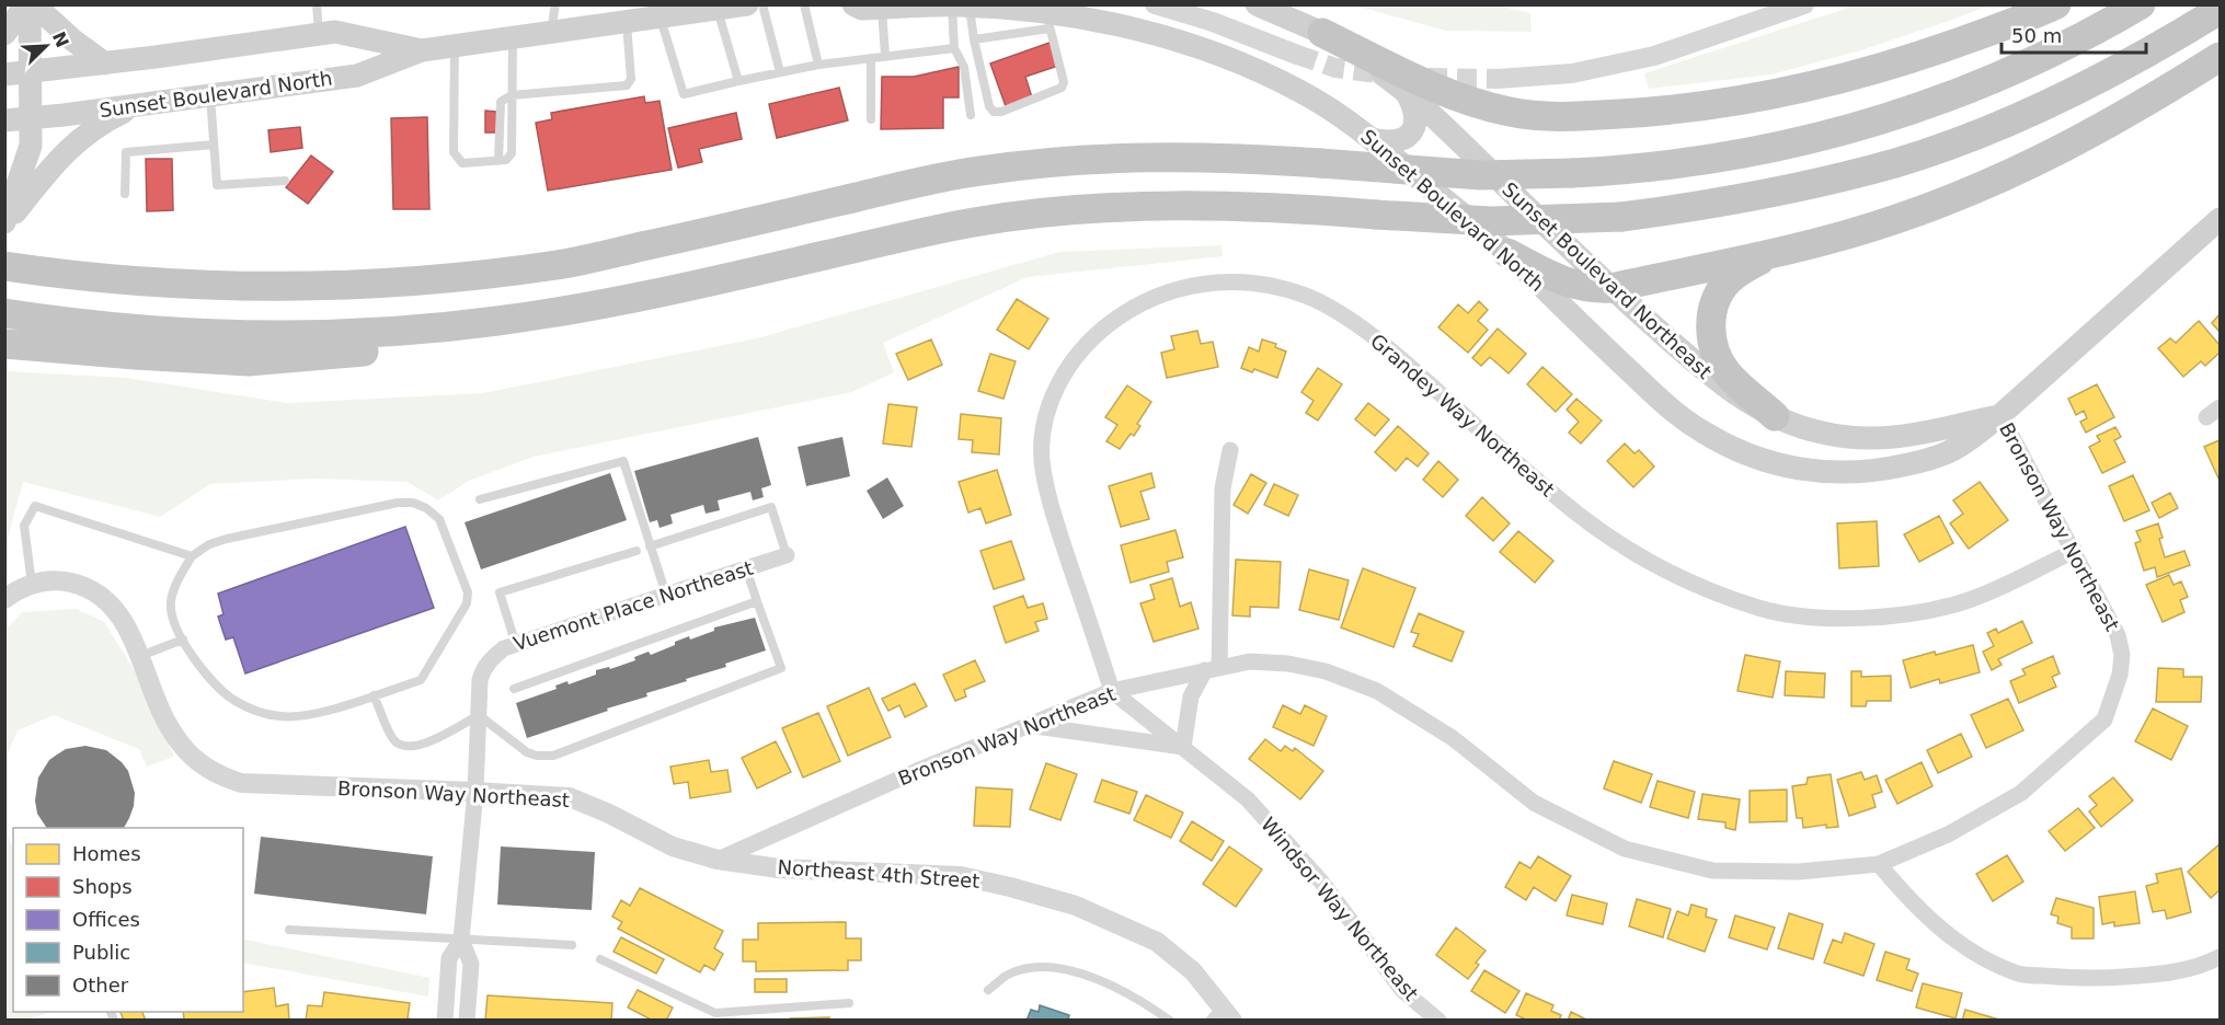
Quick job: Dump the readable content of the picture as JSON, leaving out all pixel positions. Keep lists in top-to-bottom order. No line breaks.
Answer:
{"streets":{"main road":["Sunset Boulevard North","Sunset Boulevard Northeast"],"street":["Grandey Way Northeast","Bronson Way Northeast","Vuemont Place Northeast","Northeast 4th Street","Windsor Way Northeast"]},"crossings":[["Sunset Boulevard North","Sunset Boulevard Northeast"],["Sunset Boulevard North","Bronson Way Northeast"],["Sunset Boulevard Northeast","Bronson Way Northeast"],["Grandey Way Northeast","Bronson Way Northeast"],["Grandey Way Northeast","Windsor Way Northeast"],["Bronson Way Northeast","Vuemont Place Northeast"],["Bronson Way Northeast","Northeast 4th Street"],["Bronson Way Northeast","Windsor Way Northeast"]],"legend":["Homes","Shops","Offices","Public","Other"],"scale_bar":"50 m","north":"top right"}
